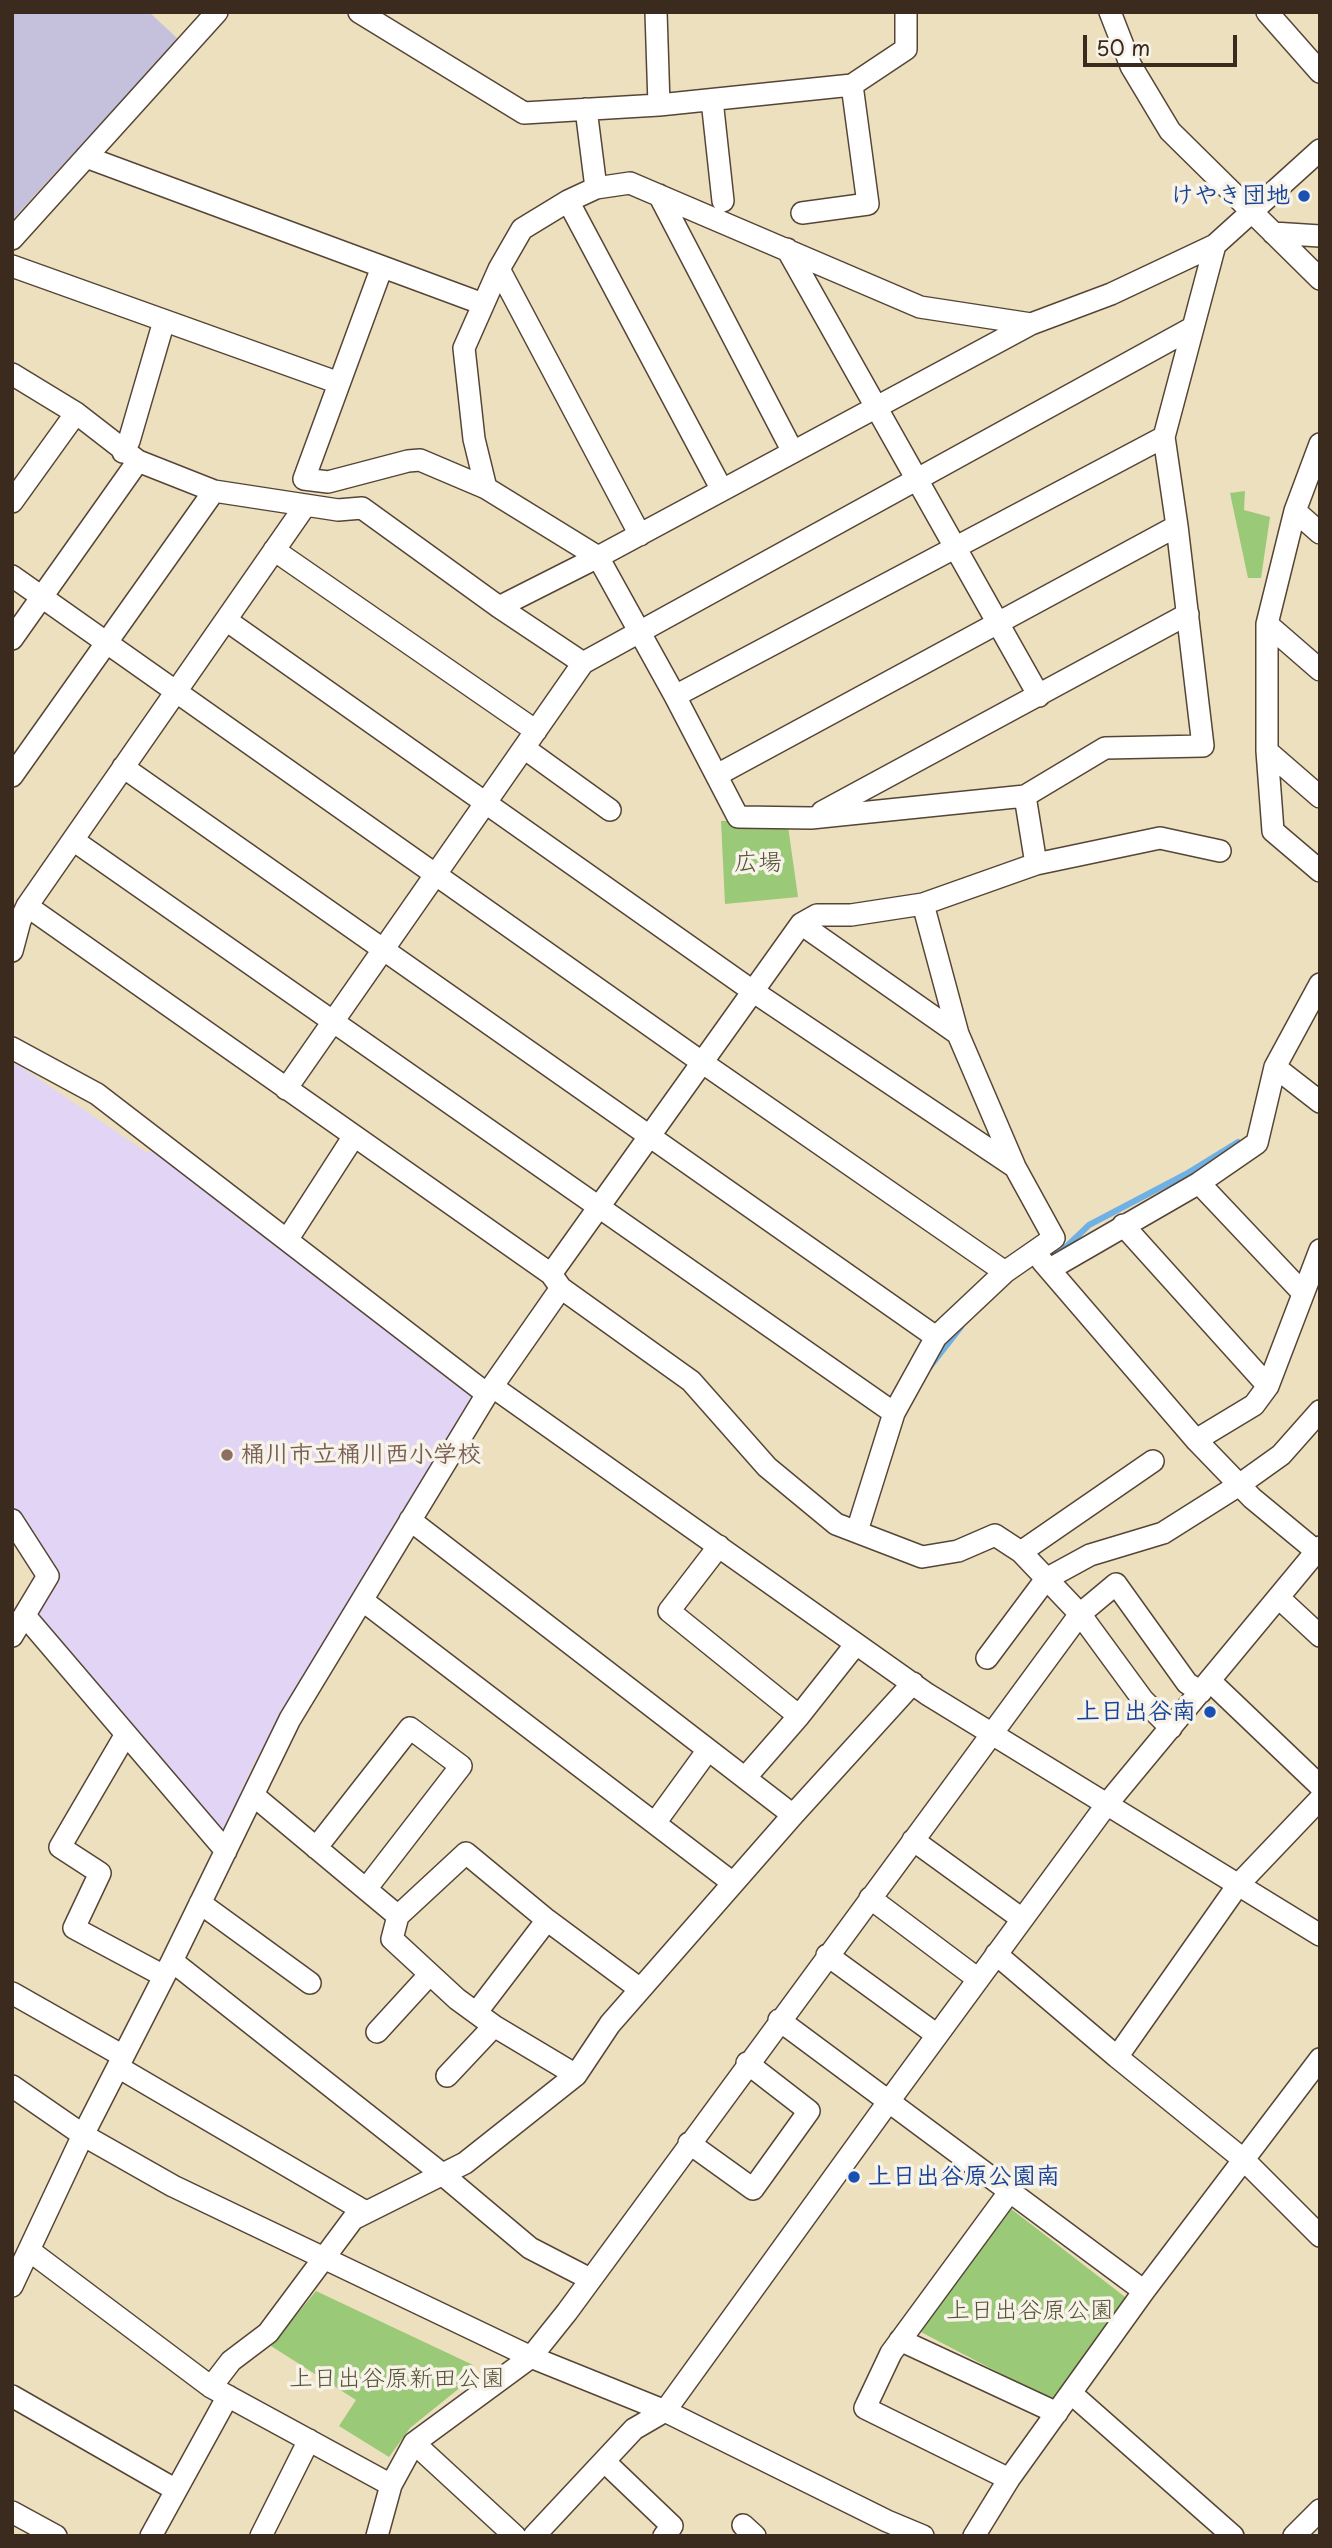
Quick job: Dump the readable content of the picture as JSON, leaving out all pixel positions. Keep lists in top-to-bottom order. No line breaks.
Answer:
{"parks":["広場","上日出谷原公園","上日出谷原新田公園"],"places":["けやき団地","桶川市立桶川西小学校","上日出谷南","上日出谷原公園南"],"scale_bar":"50 m"}
